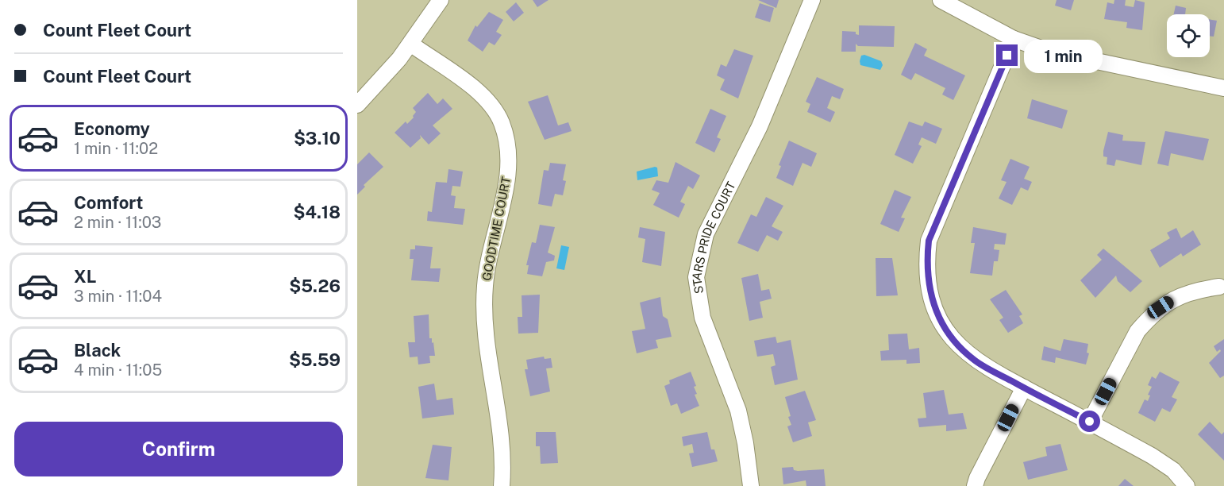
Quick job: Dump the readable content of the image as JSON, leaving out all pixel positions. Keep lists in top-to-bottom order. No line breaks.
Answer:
{"streets":{"street":["GOODTIME COURT","STARS PRIDE COURT"]},"page":{"banner":["Count Fleet Court","Count Fleet Court"],"bubble":"1 min","list":[{"name":"Economy","note":"1 min · 11:02","value":"$3.10"},{"name":"Comfort","note":"2 min · 11:03","value":"$4.18"},{"name":"XL","note":"3 min · 11:04","value":"$5.26"},{"name":"Black","note":"4 min · 11:05","value":"$5.59"}],"buttons":"Confirm"}}
